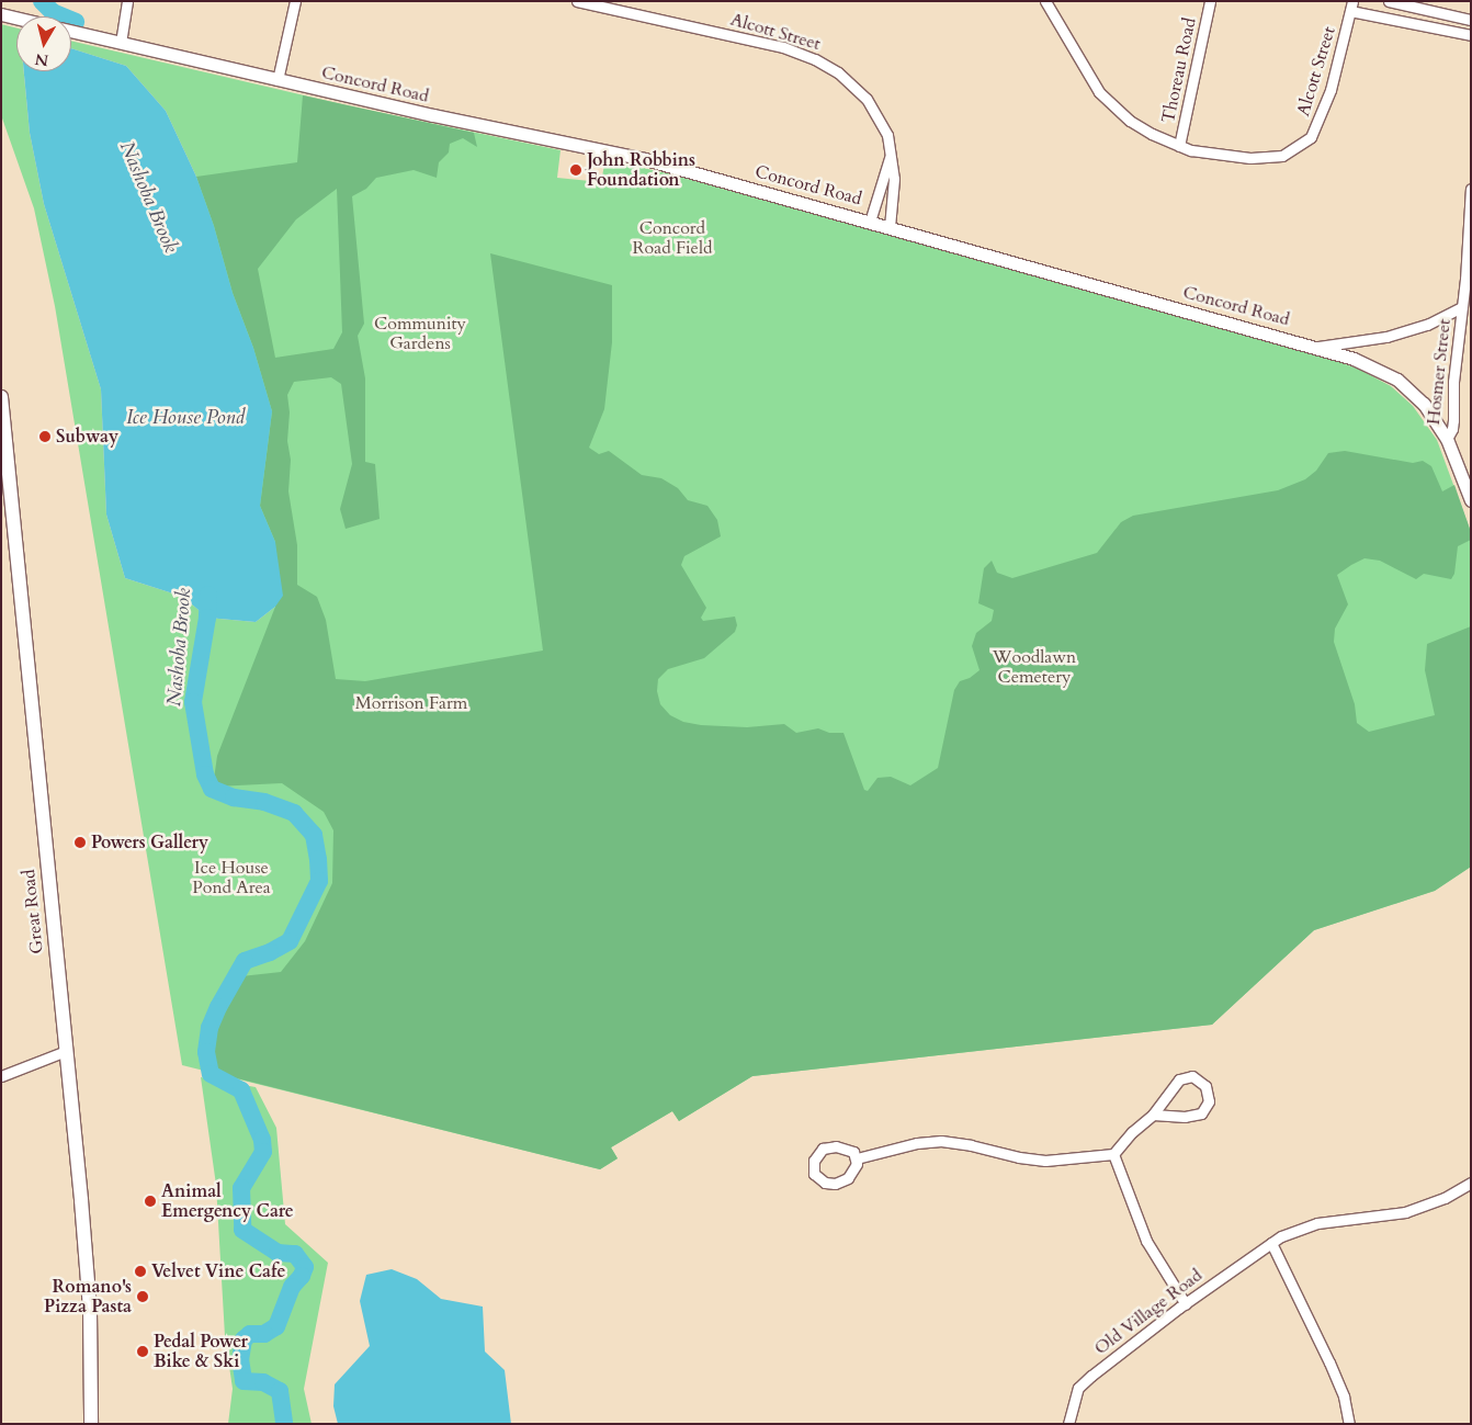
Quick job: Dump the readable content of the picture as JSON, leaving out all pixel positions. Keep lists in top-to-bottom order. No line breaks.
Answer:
{"streets":{"main road":["Great Road"],"street":["Alcott Street","Thoreau Road","Concord Road","Hosmer Street","Old Village Road"]},"crossings":[["Alcott Street","Thoreau Road"],["Alcott Street","Concord Road"],["Concord Road","Hosmer Street"]],"water":["Nashoba Brook","Ice House Pond"],"parks":["Concord Road Field","Community Gardens","Woodlawn Cemetery","Morrison Farm","Ice House Pond Area"],"places":["John Robbins Foundation","Subway","Powers Gallery","Animal Emergency Care","Velvet Vine Cafe","Romano's Pizza Pasta","Pedal Power Bike & Ski"],"north":"bottom"}
